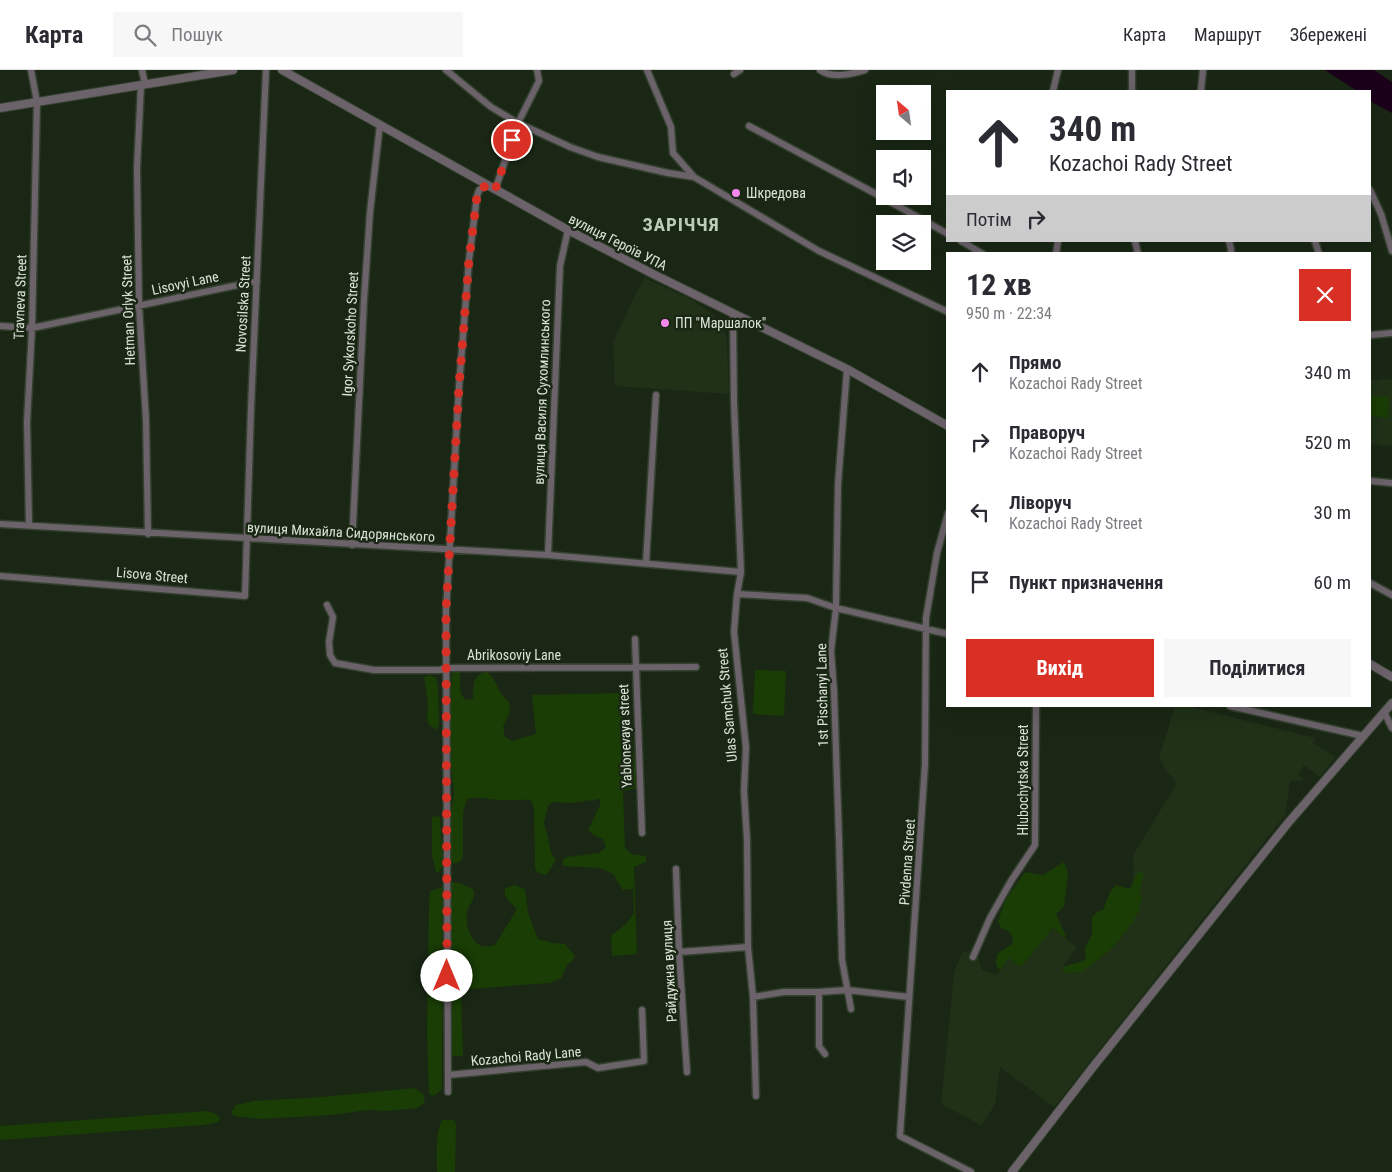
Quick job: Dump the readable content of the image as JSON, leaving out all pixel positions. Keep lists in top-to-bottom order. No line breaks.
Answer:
{"streets":{"street":["вулиця Героїв УПА","Lisovyi Lane","Travneva Street","Novosilska Street","Hetman Orlyk Street","Igor Sykorskoho Street","вулиця Василя Сухомлинського","вулиця Михайла Сидорянського","Lisova Street","Abrikosoviy Lane","1st Pischanyi Lane","Ulas Samchuk Street","Yablonevaya street","Hlubochytska Street","Pivdenna Street","Райдужна вулиця","Kozachoi Rady Lane"]},"crossings":[["вулиця Героїв УПА","Igor Sykorskoho Street"],["вулиця Героїв УПА","вулиця Василя Сухомлинського"],["вулиця Героїв УПА","1st Pischanyi Lane"],["вулиця Героїв УПА","Ulas Samchuk Street"],["Lisovyi Lane","Travneva Street"],["Lisovyi Lane","Novosilska Street"],["Lisovyi Lane","Hetman Orlyk Street"],["Travneva Street","вулиця Михайла Сидорянського"],["Novosilska Street","вулиця Михайла Сидорянського"],["Novosilska Street","Lisova Street"],["Hetman Orlyk Street","вулиця Михайла Сидорянського"],["Igor Sykorskoho Street","вулиця Михайла Сидорянського"],["вулиця Василя Сухомлинського","вулиця Михайла Сидорянського"],["вулиця Михайла Сидорянського","Lisova Street"],["вулиця Михайла Сидорянського","Ulas Samchuk Street"],["Abrikosoviy Lane","Yablonevaya street"]],"districts":["ЗАРІЧЧЯ"],"places":["Шкредова","ПП \"Маршалок\""],"north":"top left","page":{"header":"Карта","search":"Пошук","nav":["Карта","Маршрут","Збережені"],"turn":["340 m","Kozachoi Rady Street"],"then":"Потім","heading":["12 хв","950 m · 22:34"],"list":[{"name":"Прямо","note":"Kozachoi Rady Street","value":"340 m"},{"name":"Праворуч","note":"Kozachoi Rady Street","value":"520 m"},{"name":"Ліворуч","note":"Kozachoi Rady Street","value":"30 m"},{"name":"Пункт призначення","value":"60 m"}],"buttons":["Вихід","Поділитися"]}}
